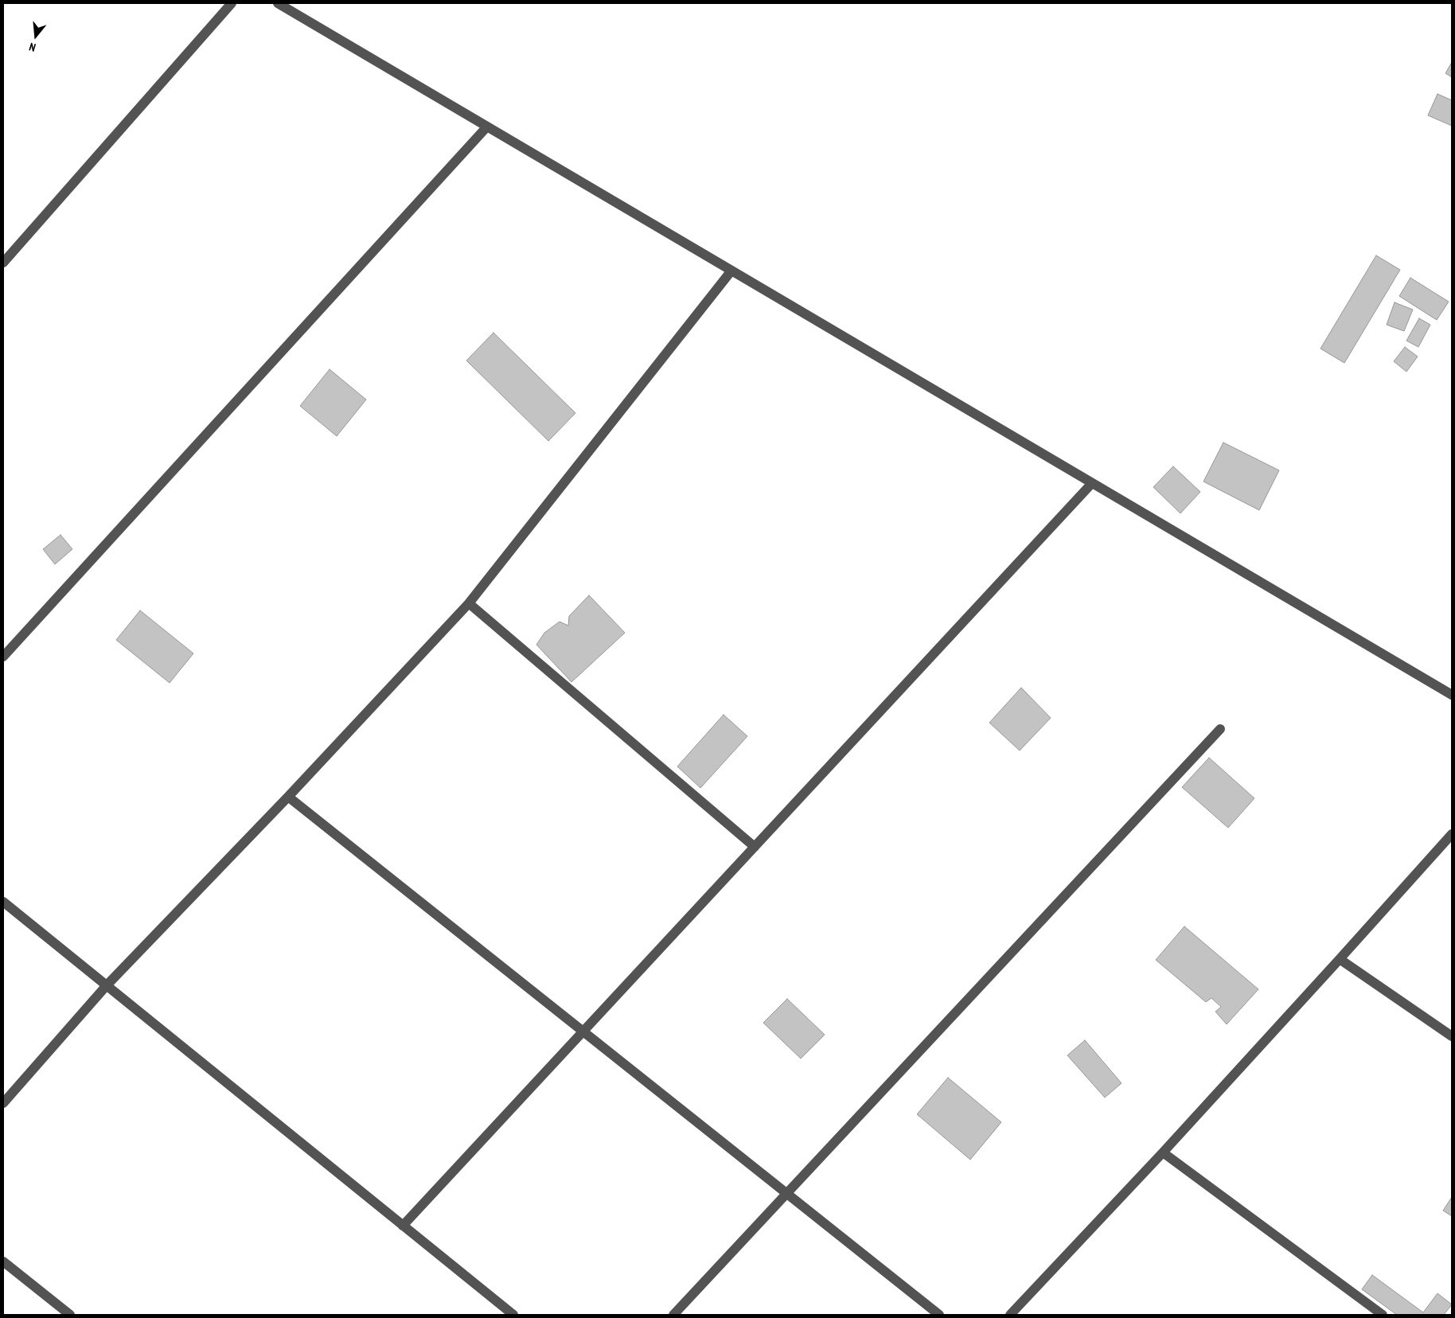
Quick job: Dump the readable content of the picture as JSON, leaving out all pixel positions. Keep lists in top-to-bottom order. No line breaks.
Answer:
{"north":"bottom"}
